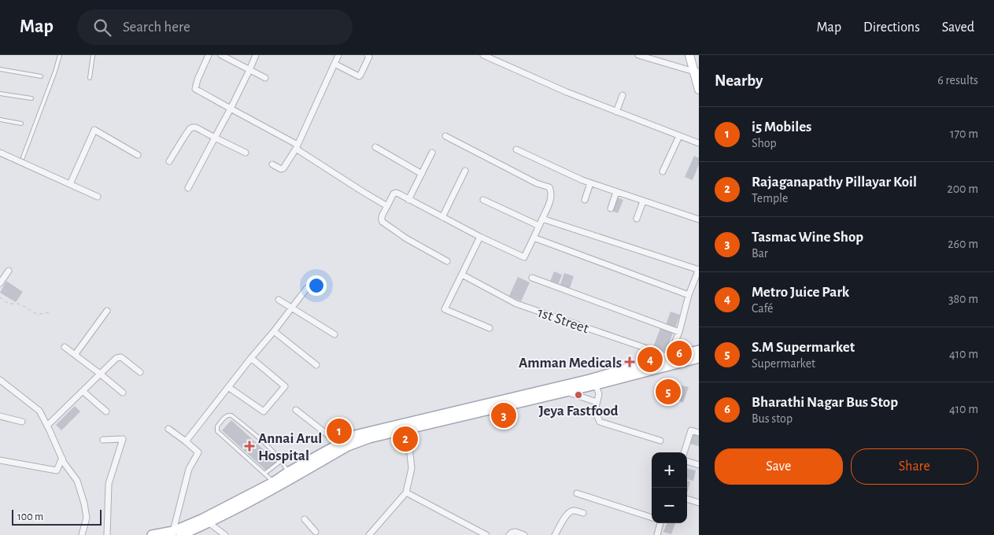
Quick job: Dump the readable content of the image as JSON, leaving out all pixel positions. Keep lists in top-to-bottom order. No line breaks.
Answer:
{"streets":{"street":["1st Street"]},"places":{"health":["Amman Medicals","Annai Arul Hospital"],"other":["Jeya Fastfood"]},"scale_bar":"100 m","page":{"header":"Map","search":"Search here","nav":["Map","Directions","Saved"],"heading":["Nearby","6 results"],"list":[{"mark":"1","name":"i5 Mobiles","note":"Shop","value":"170 m"},{"mark":"2","name":"Rajaganapathy Pillayar Koil","note":"Temple","value":"200 m"},{"mark":"3","name":"Tasmac Wine Shop","note":"Bar","value":"260 m"},{"mark":"4","name":"Metro Juice Park","note":"Café","value":"380 m"},{"mark":"5","name":"S.M Supermarket","note":"Supermarket","value":"410 m"},{"mark":"6","name":"Bharathi Nagar Bus Stop","note":"Bus stop","value":"410 m"}],"pins":["6","4","5","3","1","2"],"buttons":["Save","Share"],"map_buttons":["+","−"],"scale":"100 m"}}
